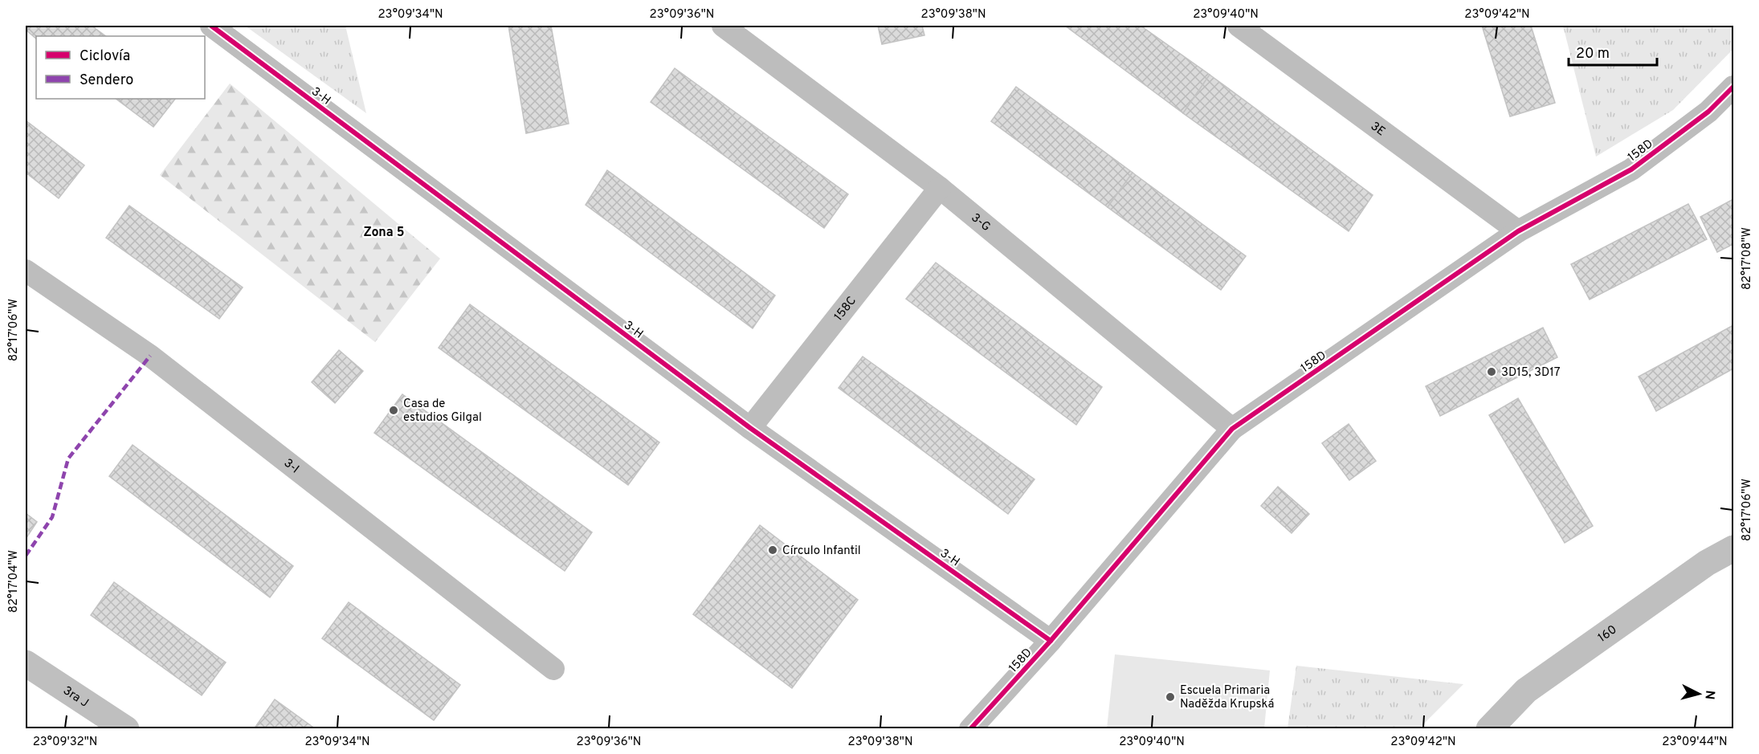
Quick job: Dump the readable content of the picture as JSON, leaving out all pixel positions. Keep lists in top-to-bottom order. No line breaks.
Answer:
{"streets":{"main road":["160","3ra J"],"street":["3-H","3E","158D","3-G","158C","3-I"]},"crossings":[["3-H","158D"],["3-H","158C"],["3E","158D"],["158D","3-G"],["3-G","158C"]],"districts":["Zona 5"],"places":["3D15, 3D17","Casa de estudios Gilgal","Círculo Infantil","Escuela Primaria Naděžda Krupská"],"legend":["Ciclovía","Sendero"],"scale_bar":"20 m","north":"right","coordinates":["23°09'34\"N","23°09'36\"N","23°09'38\"N","23°09'40\"N","23°09'42\"N","82°17'08\"W","82°17'06\"W","82°17'04\"W","23°09'32\"N","23°09'44\"N"]}
